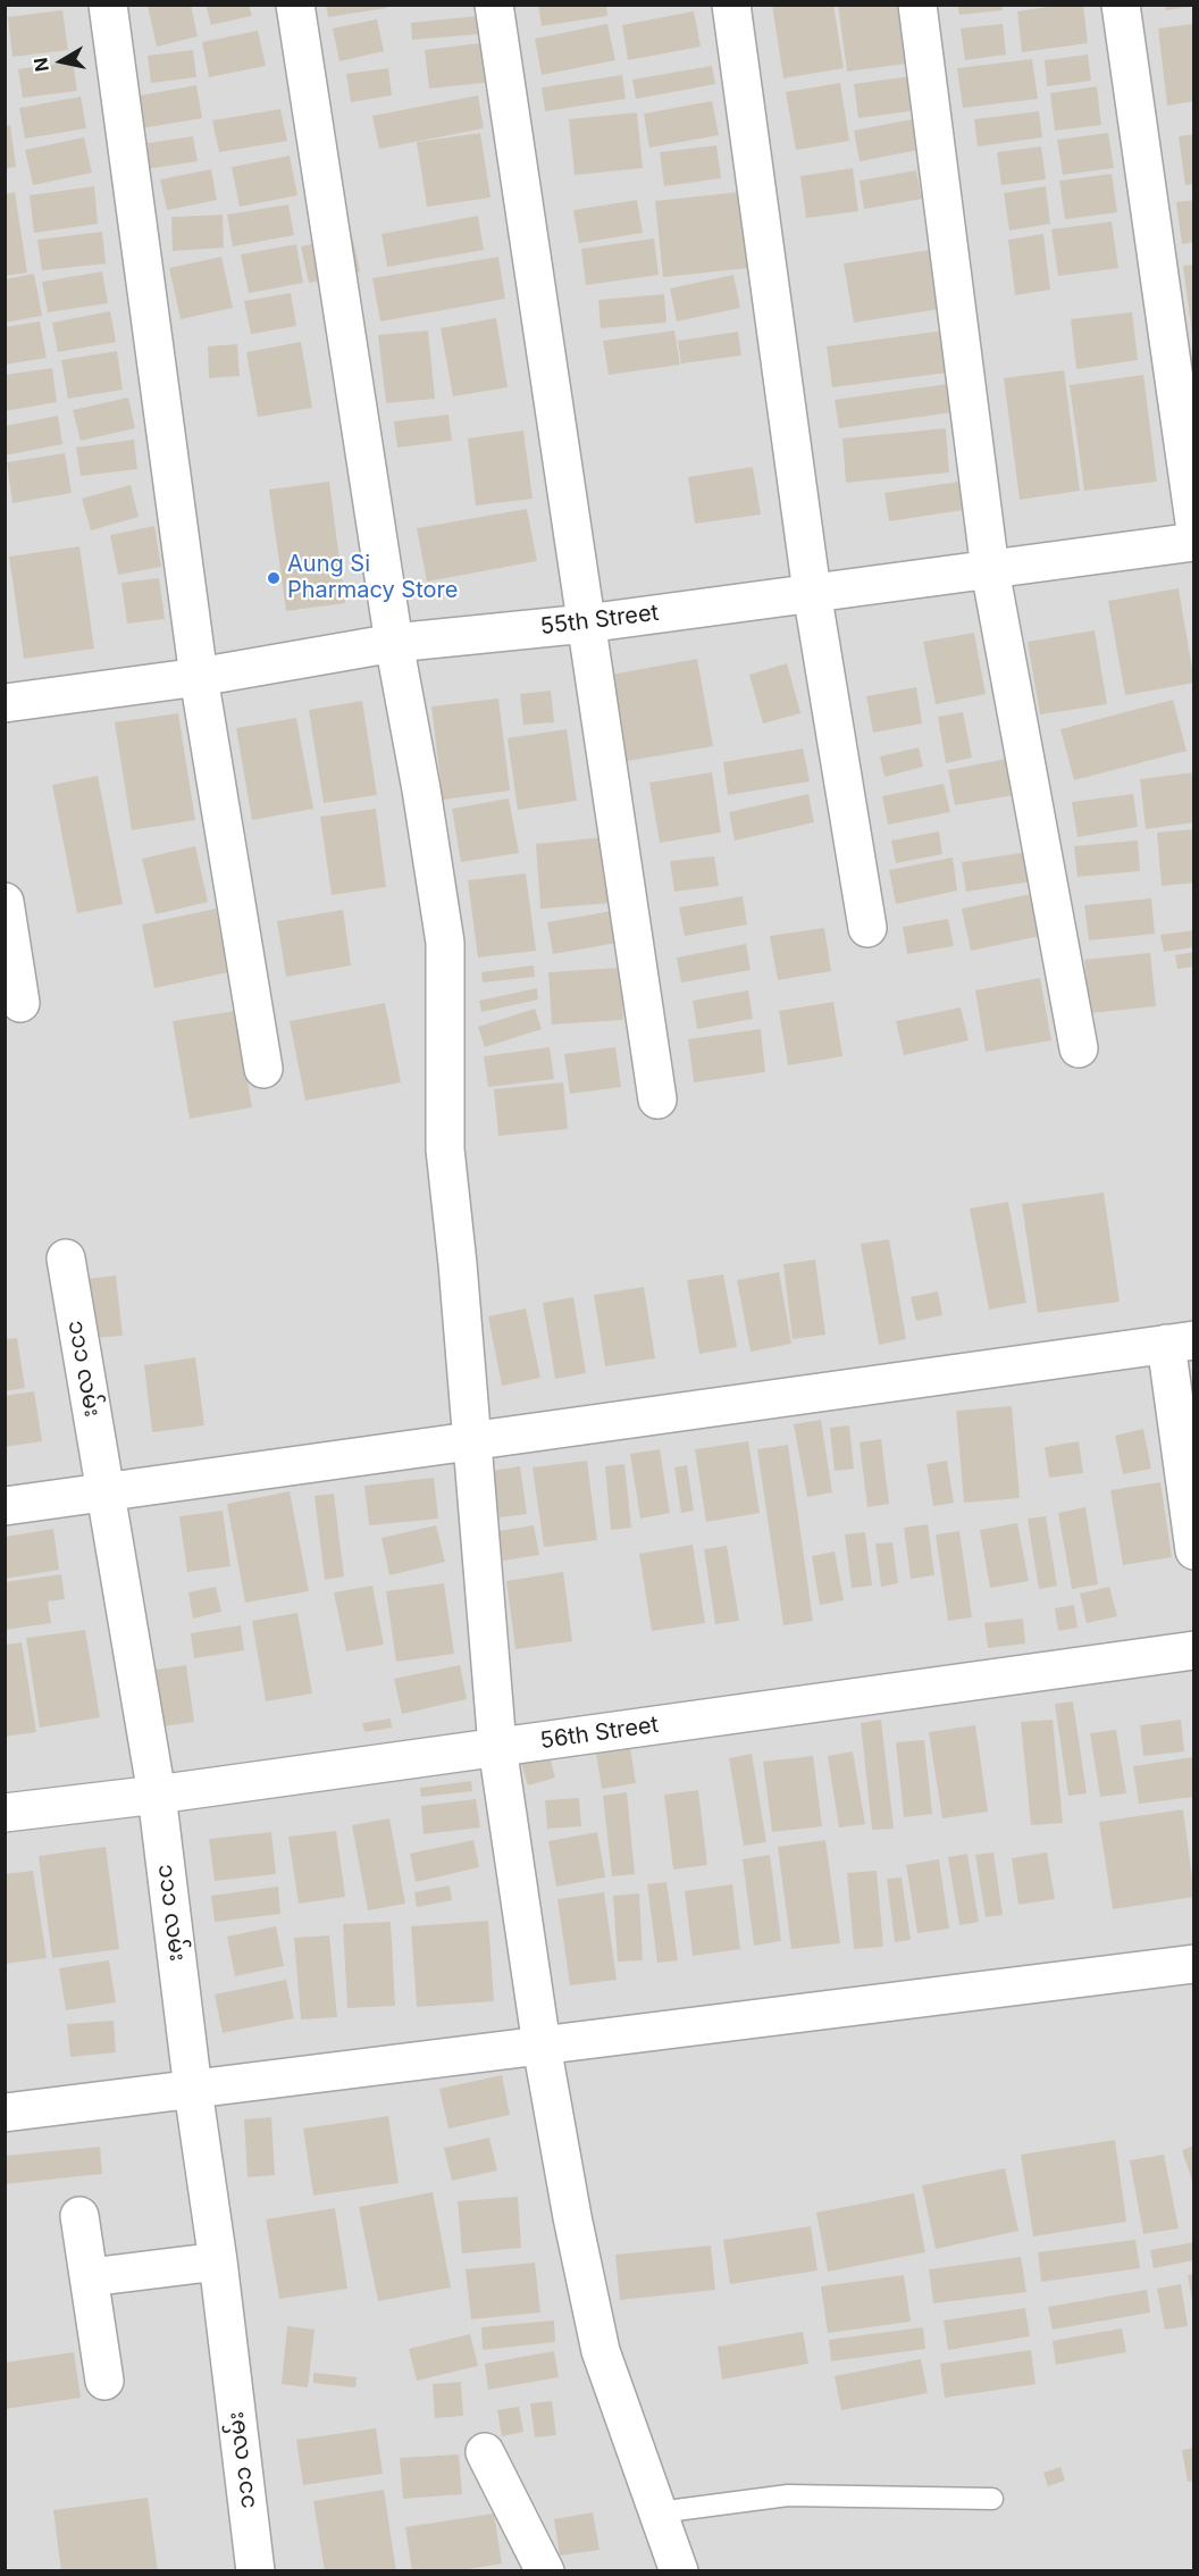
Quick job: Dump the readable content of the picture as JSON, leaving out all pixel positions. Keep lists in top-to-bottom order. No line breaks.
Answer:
{"streets":{"street":["55th Street","၁၁၁ လမ်း","56th Street"]},"crossings":[["၁၁၁ လမ်း","56th Street"]],"places":["Aung Si Pharmacy Store"],"north":"left"}
